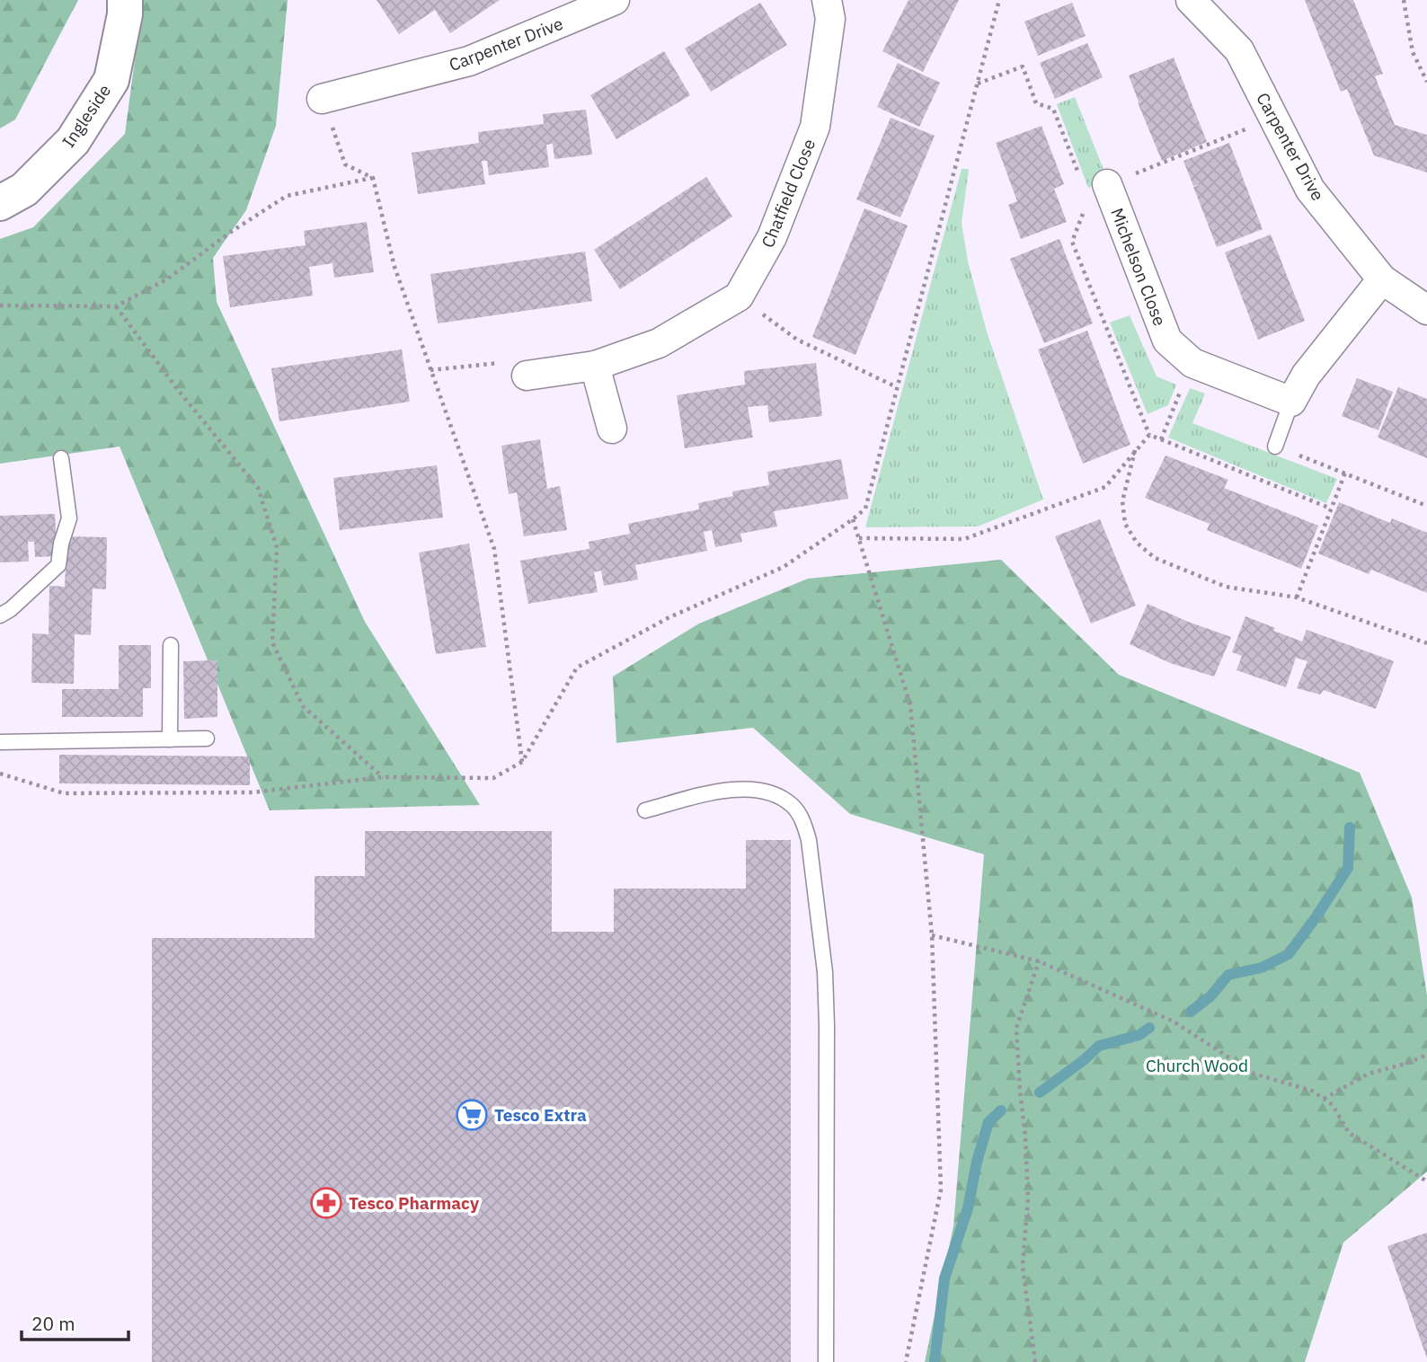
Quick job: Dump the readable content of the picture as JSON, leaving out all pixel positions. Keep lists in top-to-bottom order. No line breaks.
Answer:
{"streets":{"street":["Carpenter Drive","Ingleside","Chatfield Close","Michelson Close"]},"parks":["Church Wood"],"places":{"supermarket":["Tesco Extra"],"pharmacy":["Tesco Pharmacy"]},"scale_bar":"20 m"}
